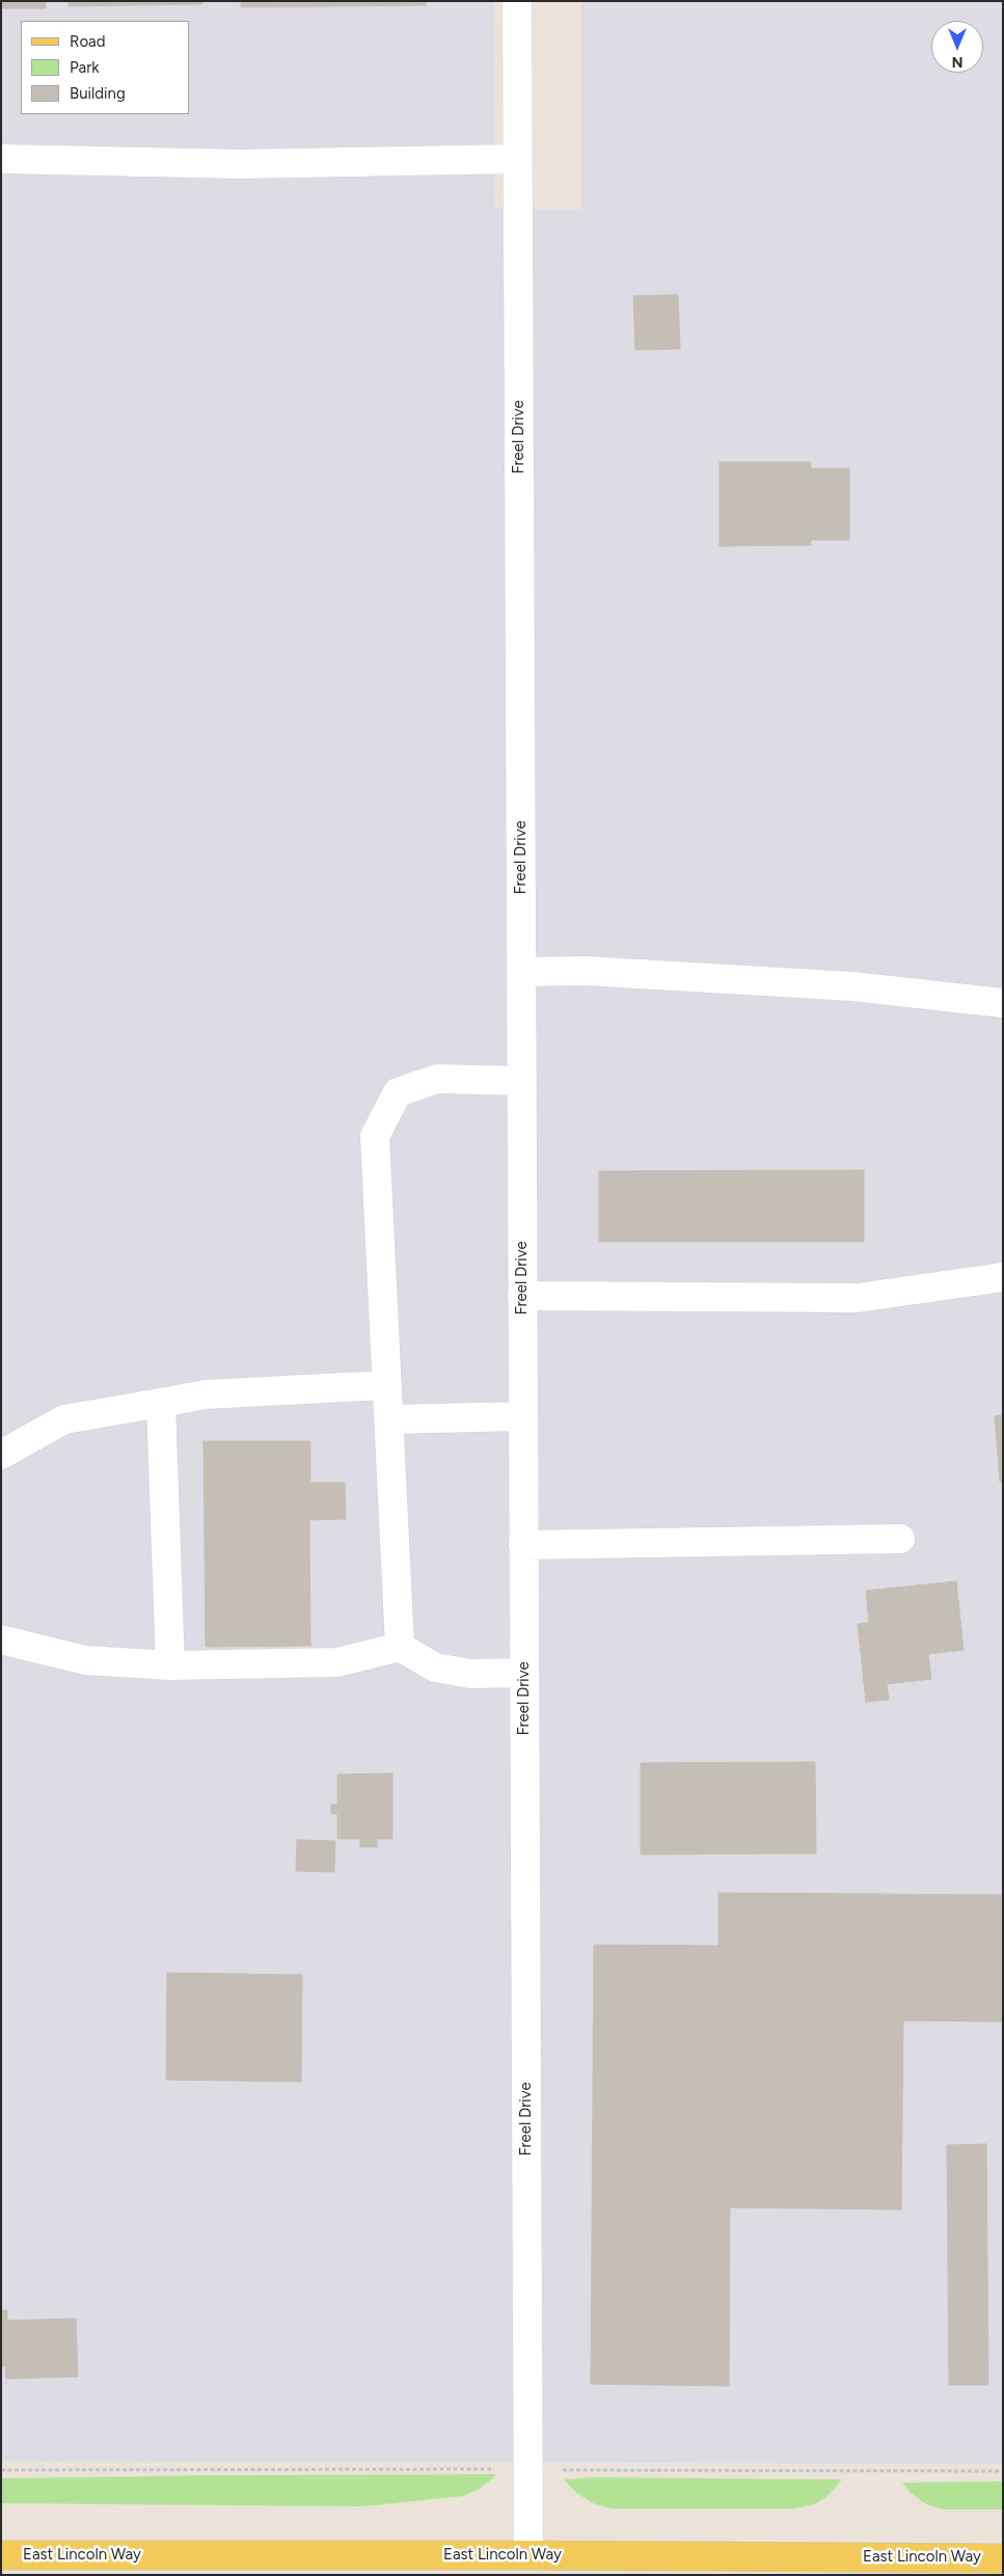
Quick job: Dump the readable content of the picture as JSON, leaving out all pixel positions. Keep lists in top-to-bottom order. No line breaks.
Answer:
{"streets":{"main road":["East Lincoln Way"],"street":["Freel Drive"]},"crossings":[["Freel Drive","East Lincoln Way"]],"legend":["Road","Park","Building"],"north":"bottom"}
